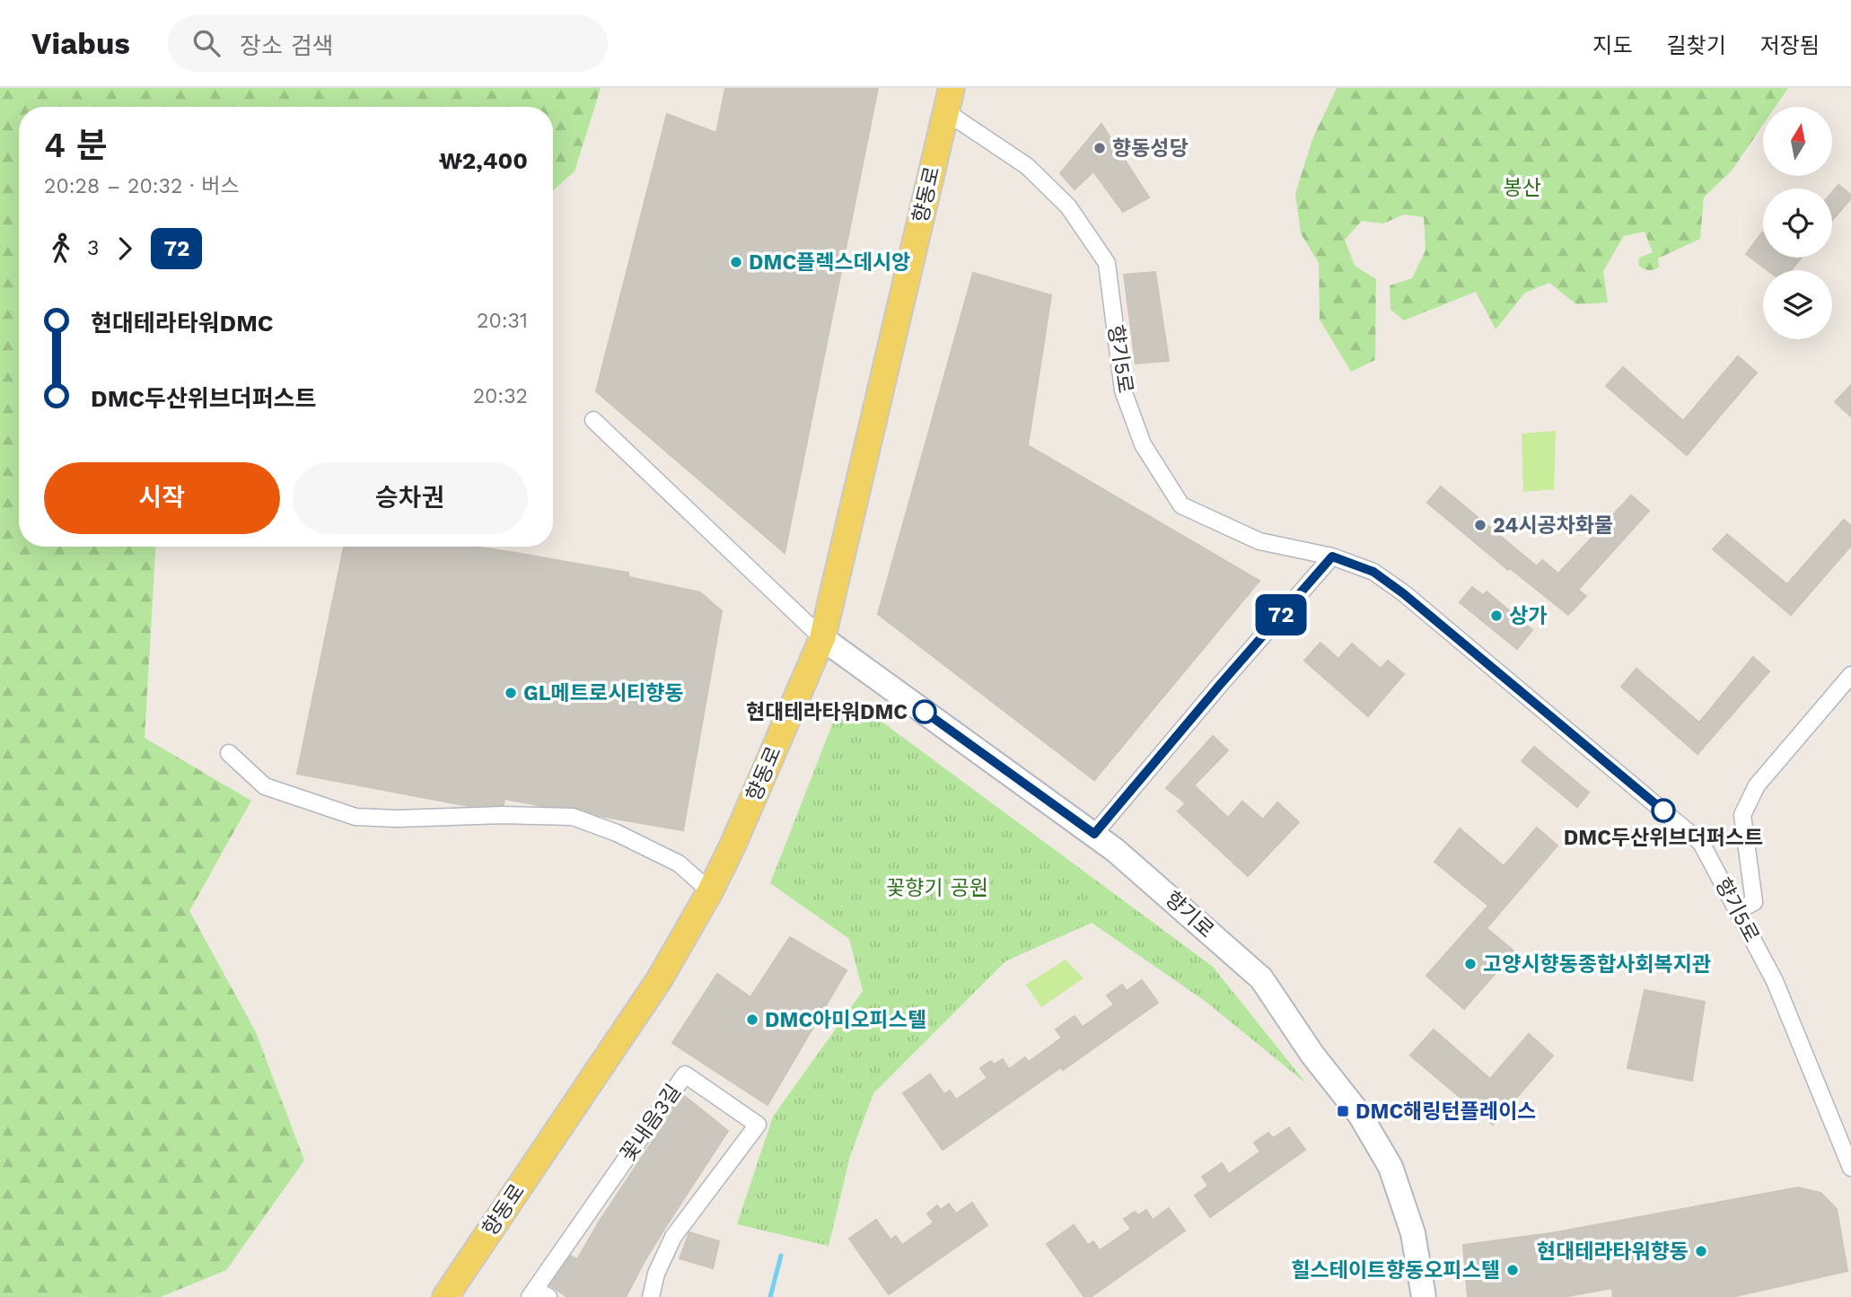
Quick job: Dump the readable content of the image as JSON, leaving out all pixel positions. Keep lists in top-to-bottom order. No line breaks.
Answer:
{"streets":{"main road":["향동로","향기로"],"street":["향기5로","꽃내음3길"]},"crossings":[["향동로","향기5로"],["향동로","향기로"]],"parks":["봉산","꽃향기 공원"],"places":{"other":["향동성당","DMC플렉스데시앙","24시공차화물","상가","GL메트로시티향동","현대테라타워DMC","DMC두산위브더퍼스트","고양시향동종합사회복지관","DMC아미오피스텔","현대테라타워향동","힐스테이트향동오피스텔"],"transit":["DMC해링턴플레이스"]},"lines":["bus line 72"],"north":"top","page":{"header":"Viabus","search":"장소 검색","nav":["지도","길찾기","저장됨"],"on_map":"72","heading":["4 분","20:28 – 20:32 · 버스","₩2,400"],"legs":["3","72"],"list":[{"name":"현대테라타워DMC","value":"20:31"},{"name":"DMC두산위브더퍼스트","value":"20:32"}],"buttons":["시작","승차권"]}}
